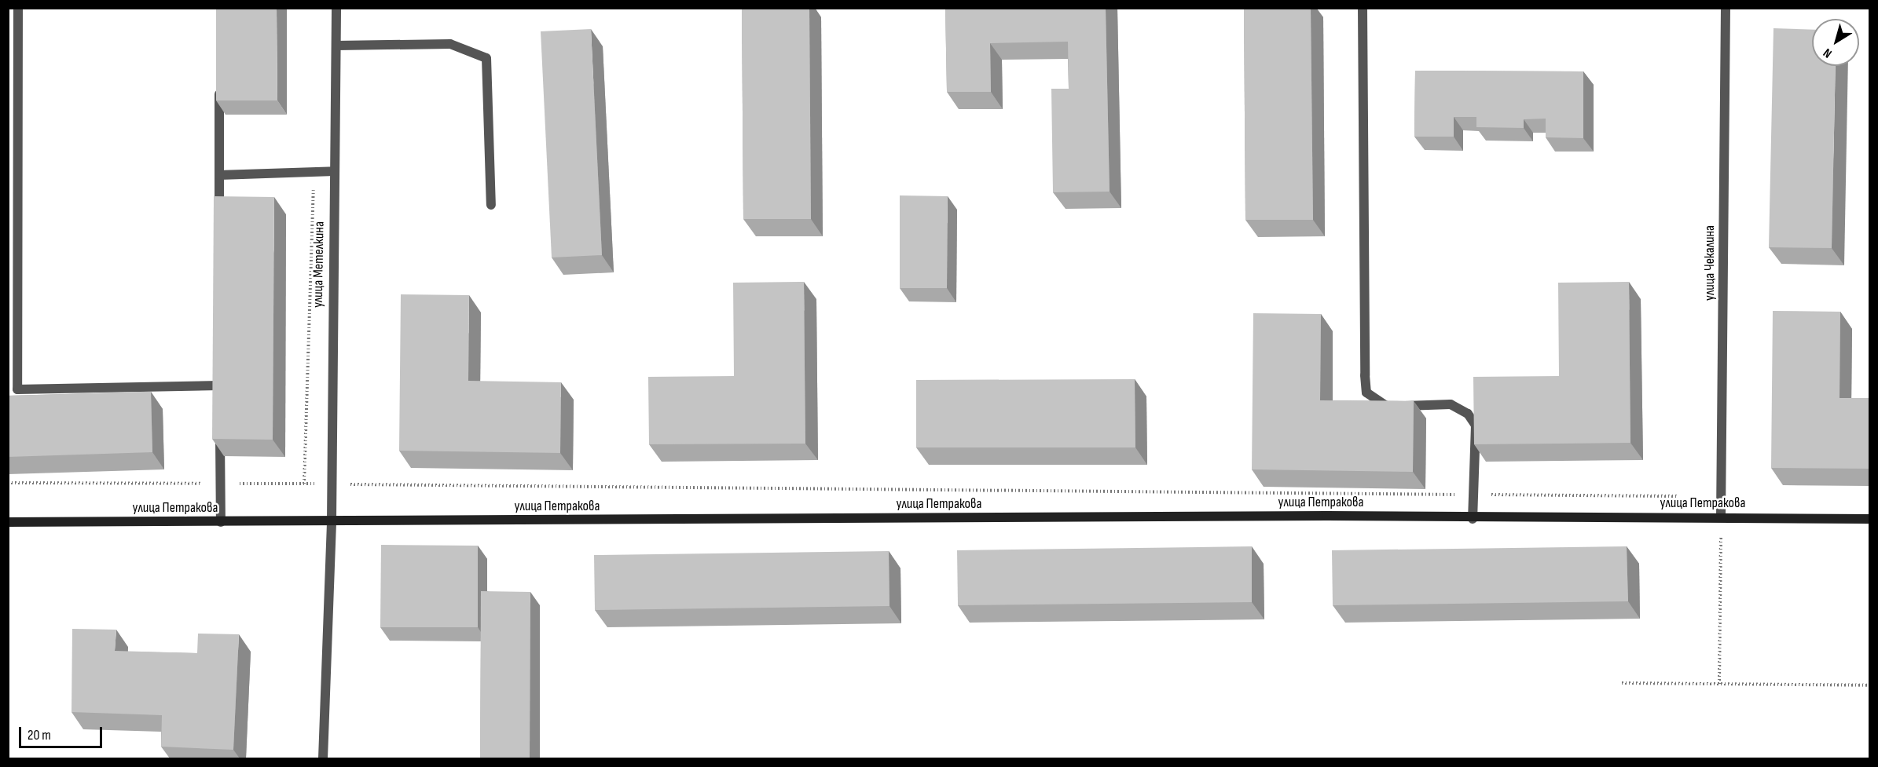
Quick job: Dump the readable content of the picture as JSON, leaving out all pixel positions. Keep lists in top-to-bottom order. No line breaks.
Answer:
{"streets":{"street":["улица Чекалина","улица Метелкина","улица Петракова"]},"crossings":[["улица Чекалина","улица Петракова"],["улица Метелкина","улица Петракова"]],"scale_bar":"20 m","north":"bottom left"}
